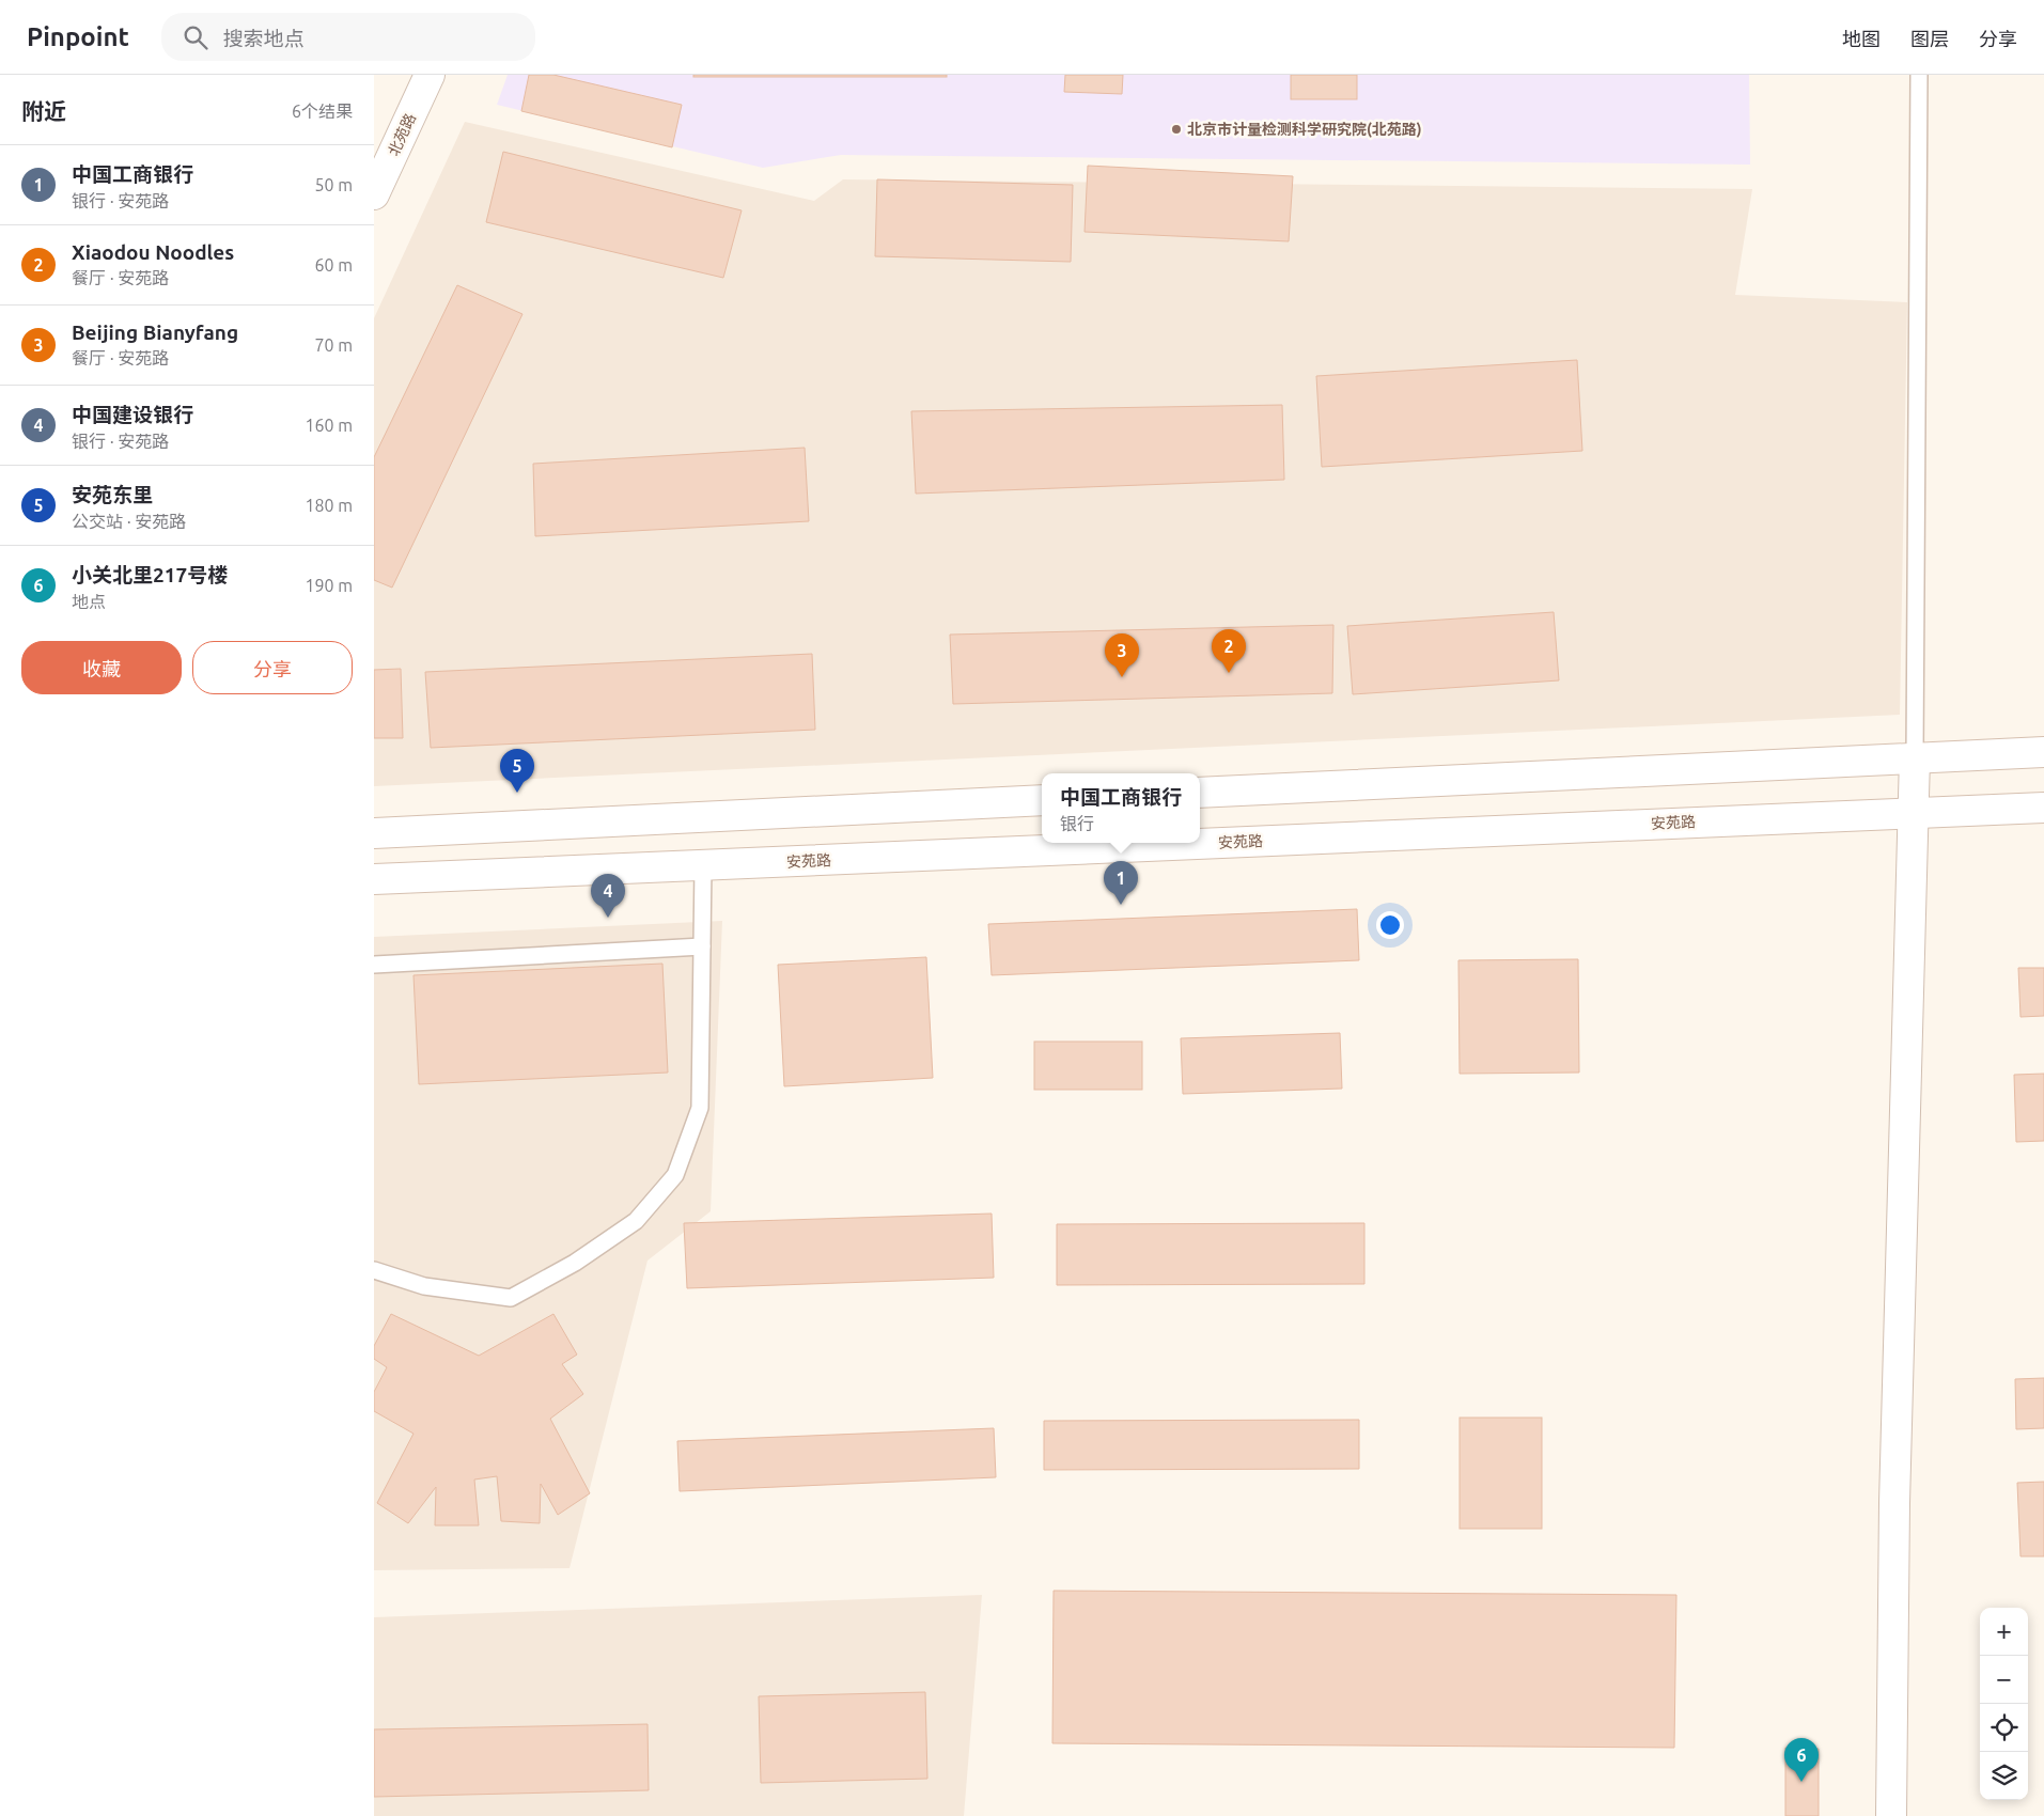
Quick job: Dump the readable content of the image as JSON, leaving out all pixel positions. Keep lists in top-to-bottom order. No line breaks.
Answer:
{"streets":{"main road":["北苑路","安苑路"]},"places":["北京市计量检测科学研究院(北苑路)"],"page":{"header":"Pinpoint","search":"搜索地点","nav":["地图","图层","分享"],"heading":["附近","6个结果"],"list":[{"mark":"1","name":"中国工商银行","note":"银行 · 安苑路","value":"50 m"},{"mark":"2","name":"Xiaodou Noodles","note":"餐厅 · 安苑路","value":"60 m"},{"mark":"3","name":"Beijing Bianyfang","note":"餐厅 · 安苑路","value":"70 m"},{"mark":"4","name":"中国建设银行","note":"银行 · 安苑路","value":"160 m"},{"mark":"5","name":"安苑东里","note":"公交站 · 安苑路","value":"180 m"},{"mark":"6","name":"小关北里217号楼","note":"地点","value":"190 m"}],"buttons":["收藏","分享"],"pins":["2","3","5","1","4","6"],"popup":["中国工商银行","银行"],"map_buttons":["+","−"]}}
